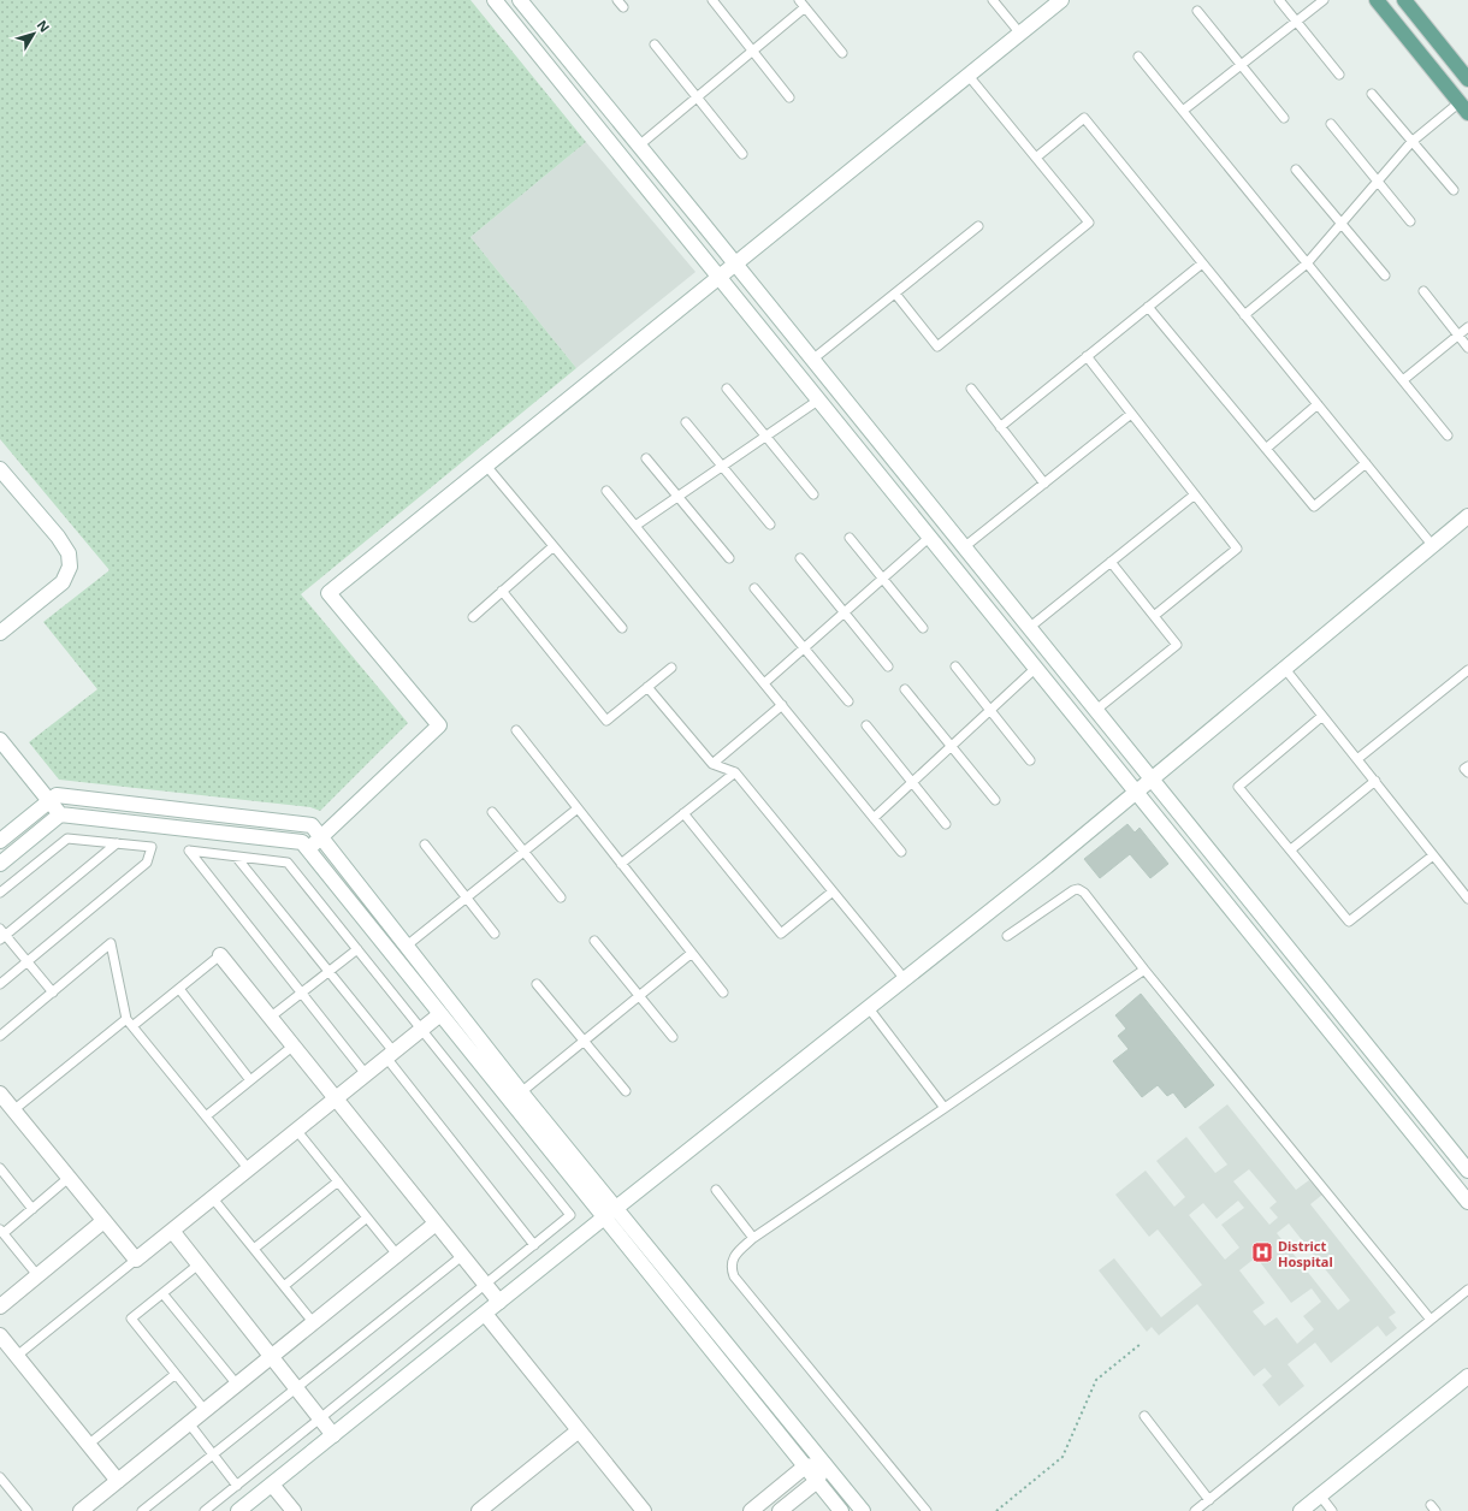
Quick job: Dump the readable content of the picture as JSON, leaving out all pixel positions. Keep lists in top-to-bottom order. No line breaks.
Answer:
{"places":{"hospital":["District Hospital"]},"north":"top right"}
